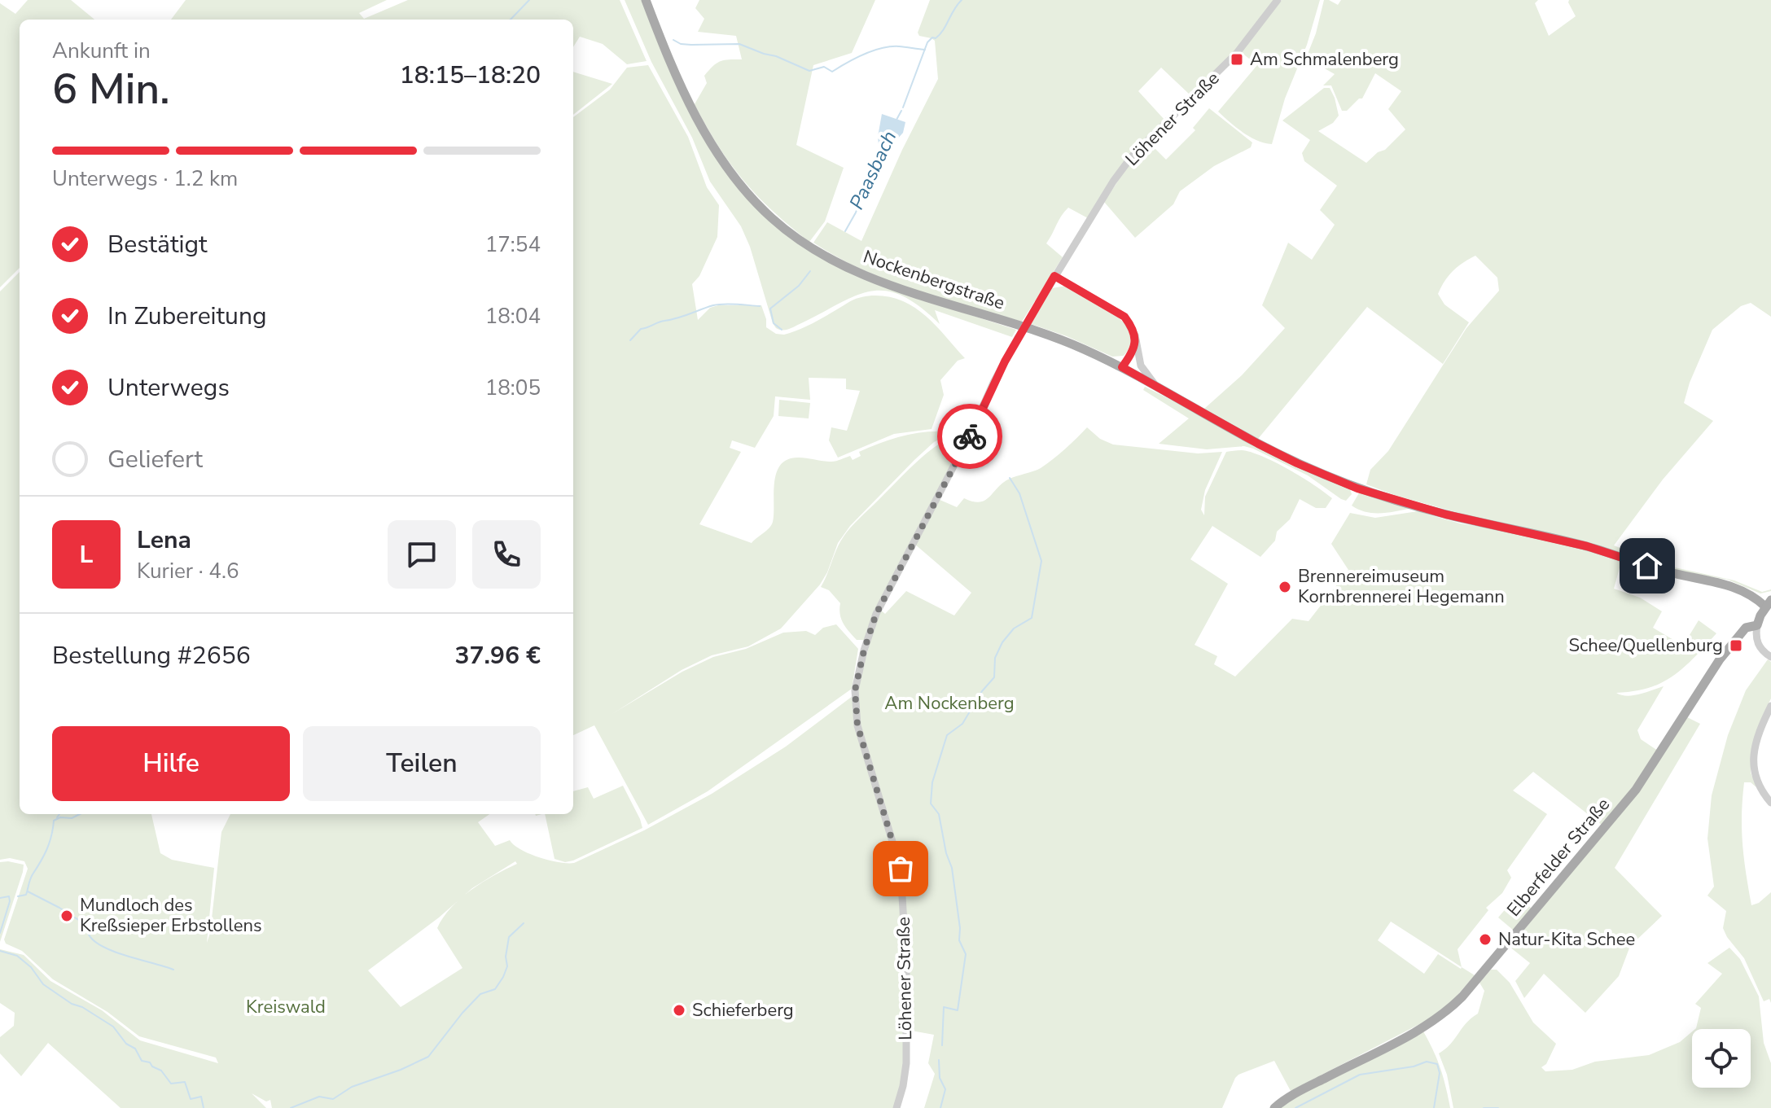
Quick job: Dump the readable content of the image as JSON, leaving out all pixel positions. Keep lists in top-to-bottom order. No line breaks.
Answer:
{"streets":{"main road":["Nockenbergstraße","Elberfelder Straße"],"street":["Löhener Straße"]},"water":["Paasbach"],"parks":["Am Nockenberg","Kreiswald"],"places":{"transit":["Am Schmalenberg","Schee/Quellenburg"],"other":["Brennereimuseum Kornbrennerei Hegemann","Mundloch des Kreßsieper Erbstollens","Natur-Kita Schee","Schieferberg"]},"page":{"heading":["6 Min.","Ankunft in","18:15–18:20"],"panel":["Lena","Kurier · 4.6","Bestellung #2656","37.96 €"],"bar":"Unterwegs · 1.2 km","list":[["Bestätigt","17:54"],["In Zubereitung","18:04"],["Unterwegs","18:05"],"Geliefert"],"round":"L","buttons":["Hilfe","Teilen"]}}
